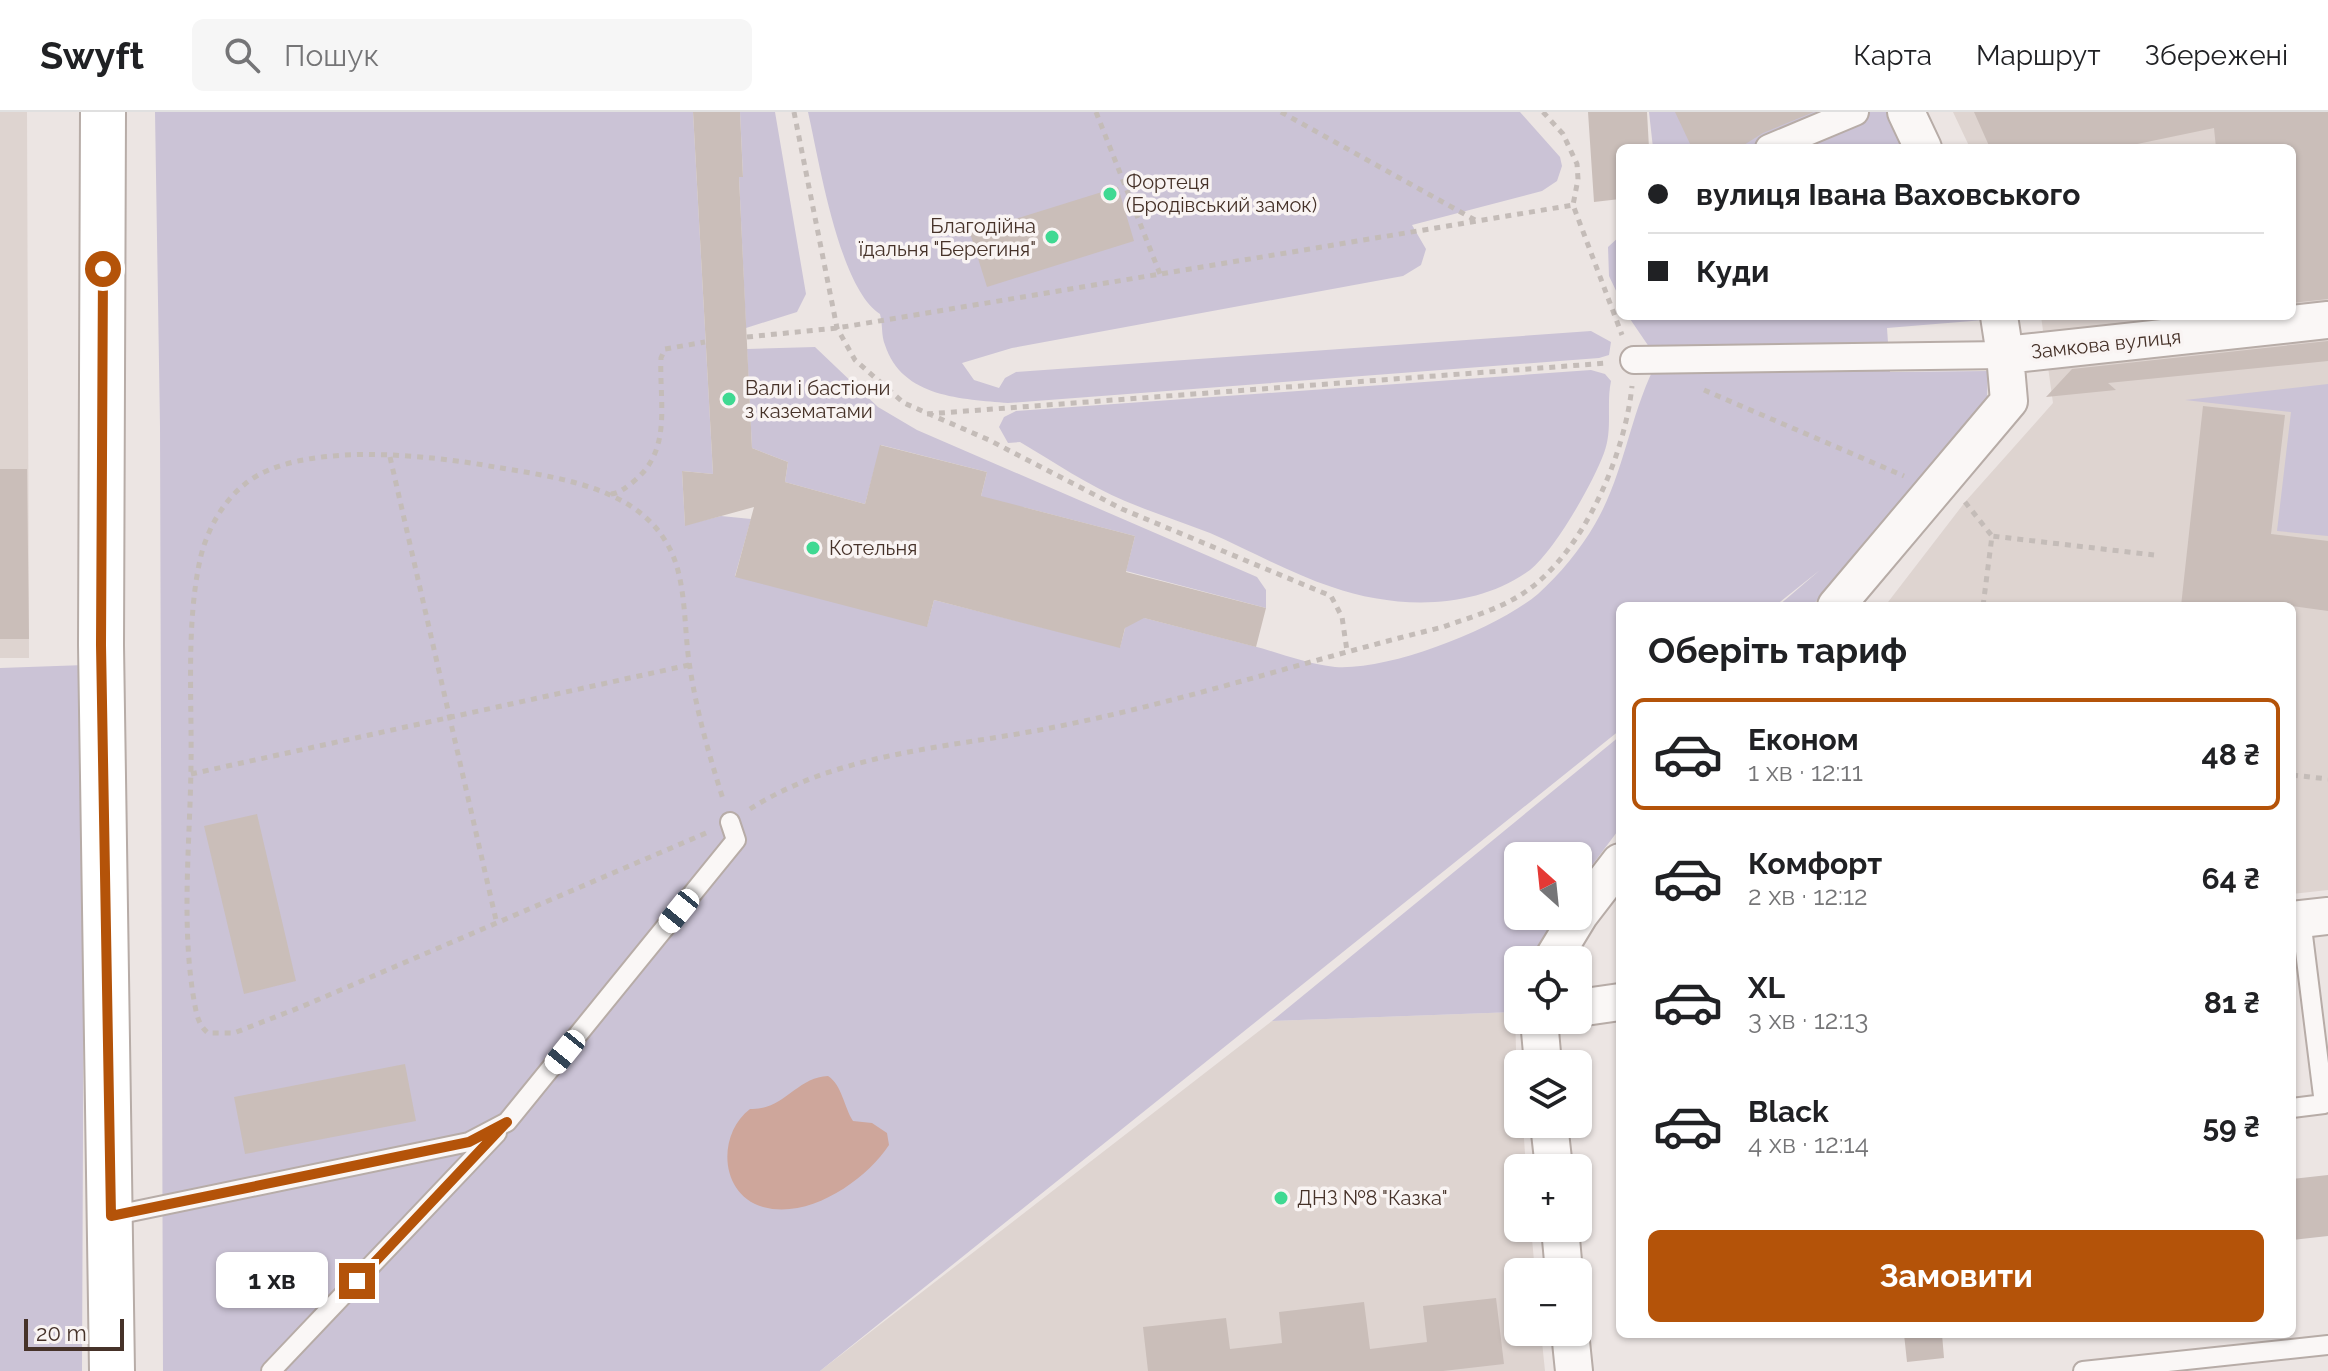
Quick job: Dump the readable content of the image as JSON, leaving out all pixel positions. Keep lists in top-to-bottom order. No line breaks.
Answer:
{"streets":{"street":["Замкова вулиця"]},"places":["Фортеця (Бродівський замок)","Благодійна їдальня \"Берегиня\"","Вали і бастіони з казематами","Котельня","ДНЗ №8 \"Казка\""],"scale_bar":"20 m","north":"top left","page":{"header":"Swyft","search":"Пошук","nav":["Карта","Маршрут","Збережені"],"banner":["вулиця Івана Ваховського","Куди"],"heading":"Оберіть тариф","list":[{"name":"Економ","note":"1 хв · 12:11","value":"48 ₴"},{"name":"Комфорт","note":"2 хв · 12:12","value":"64 ₴"},{"name":"XL","note":"3 хв · 12:13","value":"81 ₴"},{"name":"Black","note":"4 хв · 12:14","value":"59 ₴"}],"map_buttons":["+","−"],"buttons":"Замовити","bubble":"1 хв","scale":"20 m"}}
